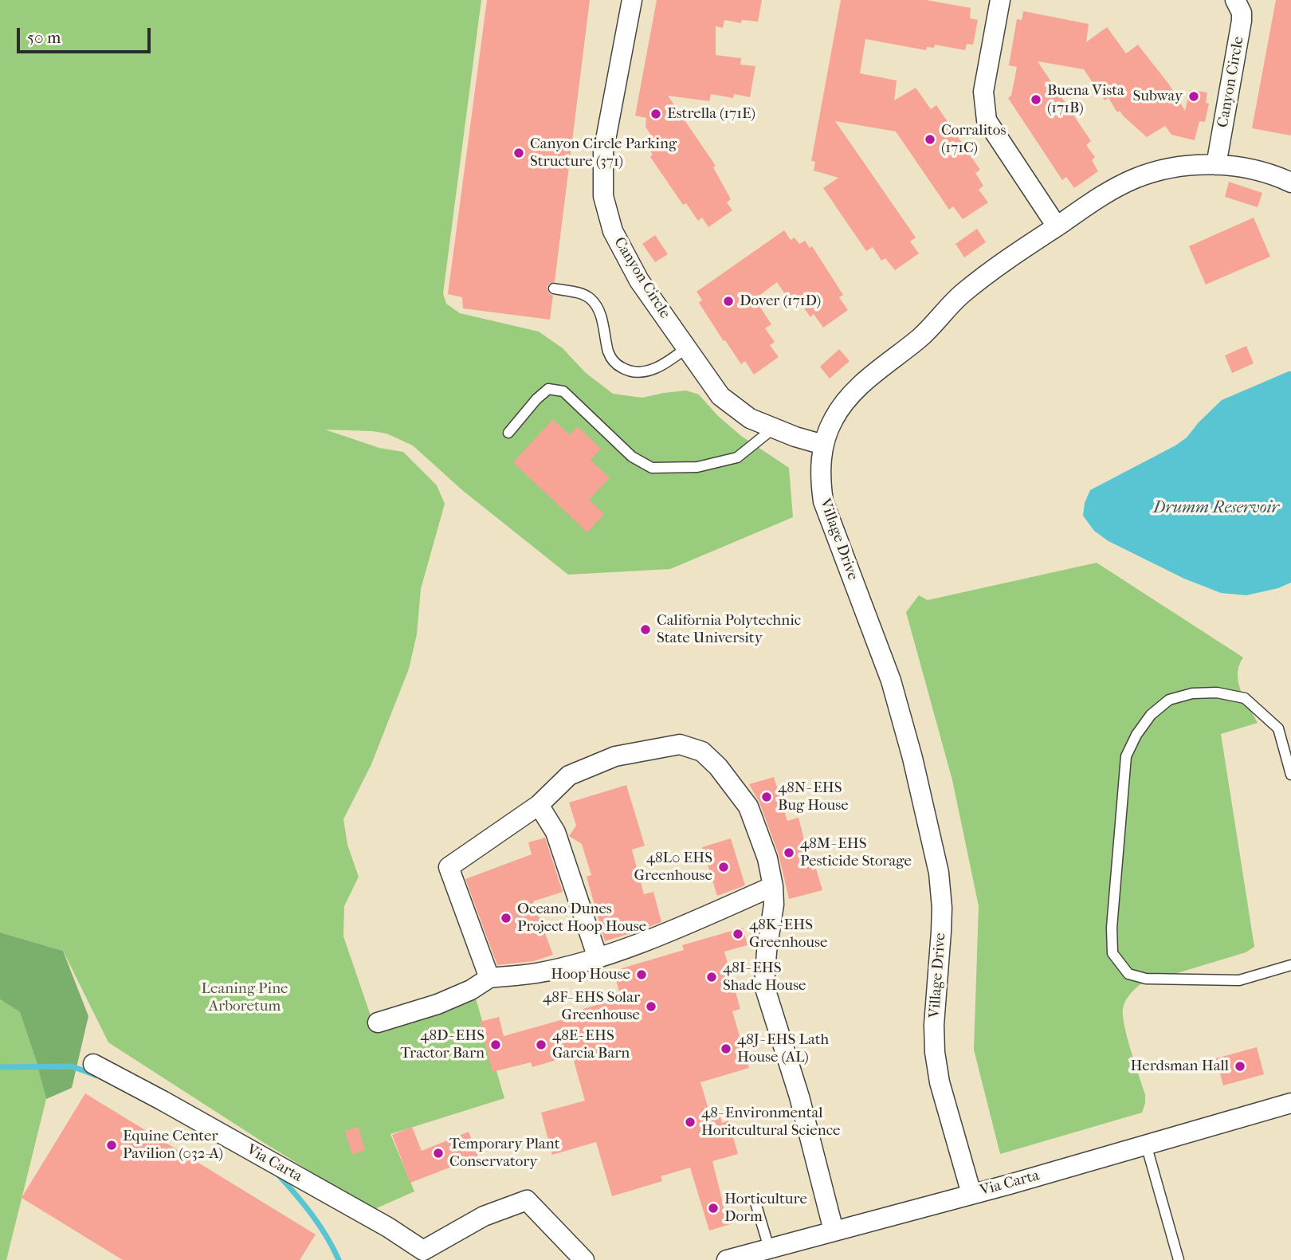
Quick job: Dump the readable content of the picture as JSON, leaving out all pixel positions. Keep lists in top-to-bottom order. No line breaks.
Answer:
{"streets":{"street":["Canyon Circle","Village Drive","Via Carta"]},"crossings":[["Canyon Circle","Village Drive"],["Village Drive","Via Carta"]],"water":["Drumm Reservoir"],"parks":["Leaning Pine Arboretum"],"places":["Subway","Buena Vista (171B)","Estrella (171E)","Corralitos (171C)","Canyon Circle Parking Structure (371)","Dover (171D)","California Polytechnic State University","48N- EHS Bug House","48M- EHS Pesticide Storage","48L0 EHS Greenhouse","Oceano Dunes Project Hoop House","48K- EHS Greenhouse","Hoop House","48I- EHS Shade House","48F- EHS Solar Greenhouse","48D- EHS Tractor Barn","48E- EHS Garcia Barn","48J- EHS Lath House (AL)","Herdsman Hall","48- Environmental Horitcultural Science","Equine Center Pavilion (032-A)","Temporary Plant Conservatory","Horticulture Dorm"],"scale_bar":"50 m"}
